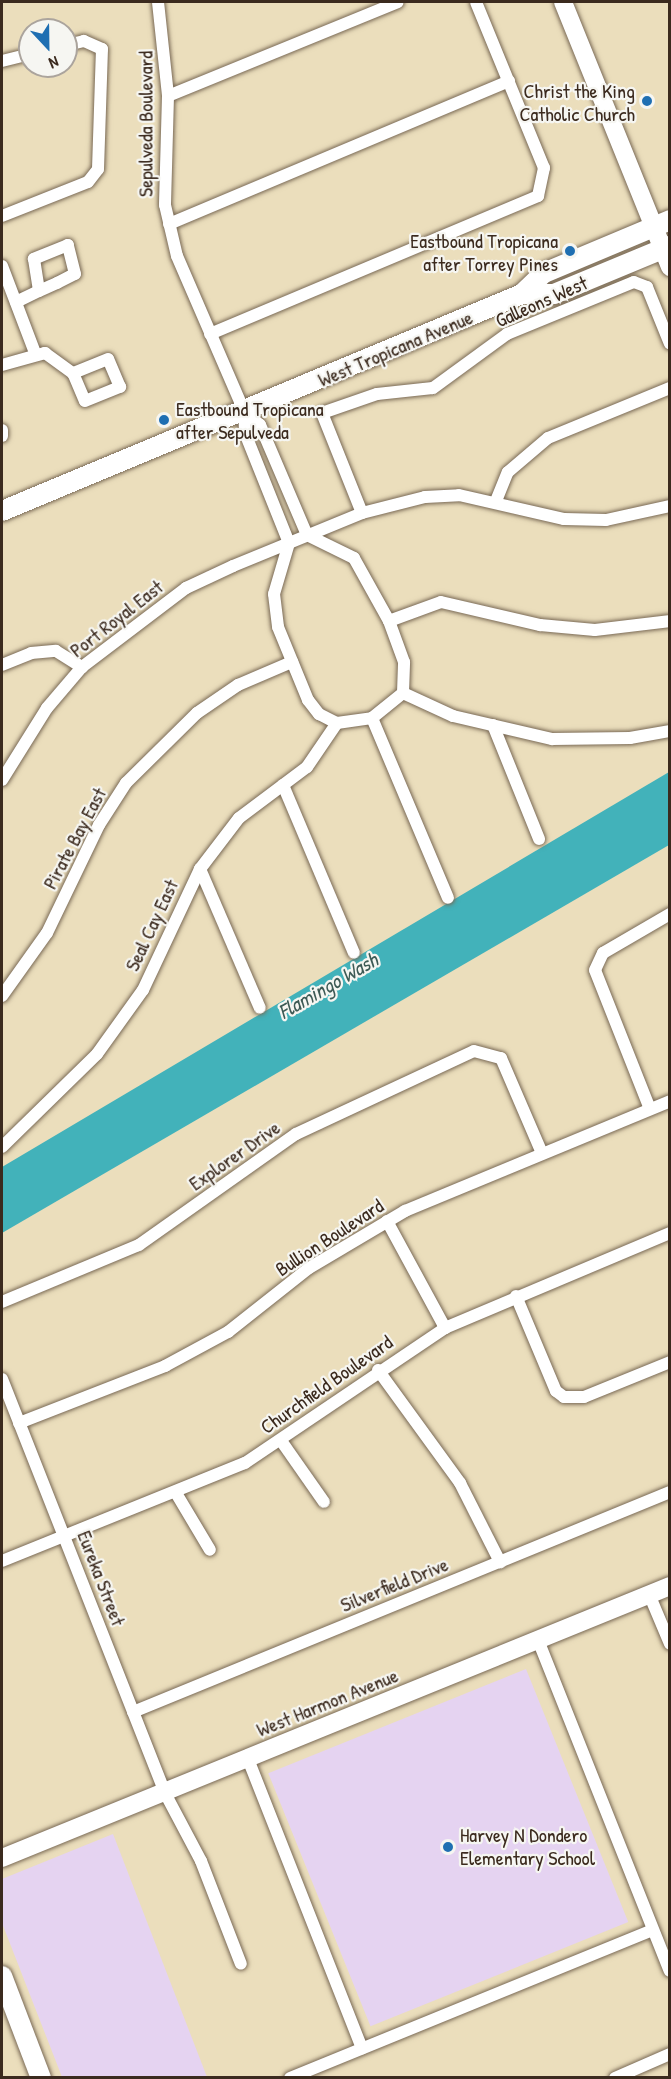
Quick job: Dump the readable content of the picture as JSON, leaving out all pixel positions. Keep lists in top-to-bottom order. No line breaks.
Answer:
{"streets":{"main road":["West Tropicana Avenue","West Harmon Avenue"],"street":["Sepulveda Boulevard","Galleons West","Port Royal East","Pirate Bay East","Seal Cay East","Explorer Drive","Bullion Boulevard","Churchfield Boulevard","Eureka Street","Silverfield Drive"]},"crossings":[["Sepulveda Boulevard","West Tropicana Avenue"],["Sepulveda Boulevard","Port Royal East"],["Galleons West","Port Royal East"],["Explorer Drive","Bullion Boulevard"],["Bullion Boulevard","Eureka Street"],["Churchfield Boulevard","Eureka Street"],["Eureka Street","Silverfield Drive"],["Eureka Street","West Harmon Avenue"]],"water":["Flamingo Wash"],"places":["Christ the King Catholic Church","Eastbound Tropicana after Torrey Pines","Eastbound Tropicana after Sepulveda","Harvey N Dondero Elementary School"],"north":"bottom"}
